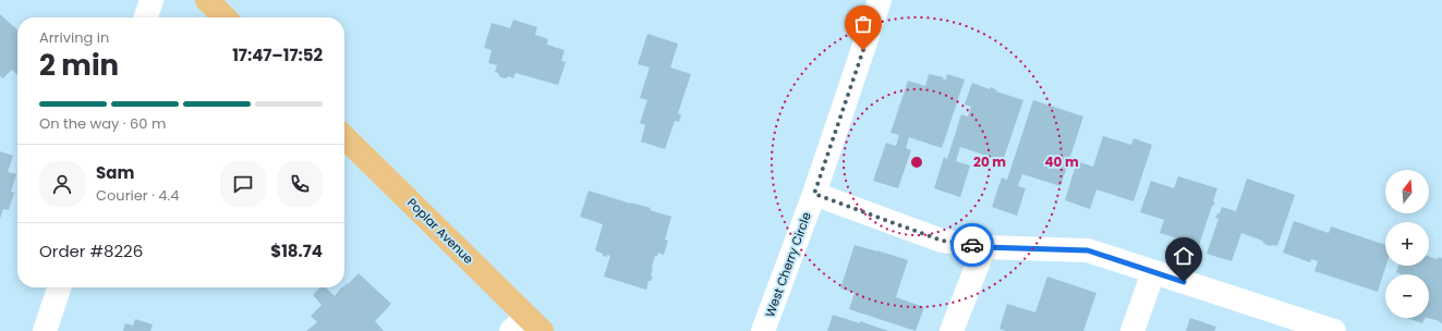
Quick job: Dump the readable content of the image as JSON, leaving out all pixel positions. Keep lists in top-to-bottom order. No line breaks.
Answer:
{"streets":{"main road":["Poplar Avenue"],"street":["West Cherry Circle"]},"north":"top","page":{"heading":["2 min","Arriving in","17:47–17:52"],"panel":["Sam","Courier · 4.4","Order #8226","$18.74"],"bar":"On the way · 60 m","map_buttons":["+","−"]},"rings":["20 m","40 m"]}
